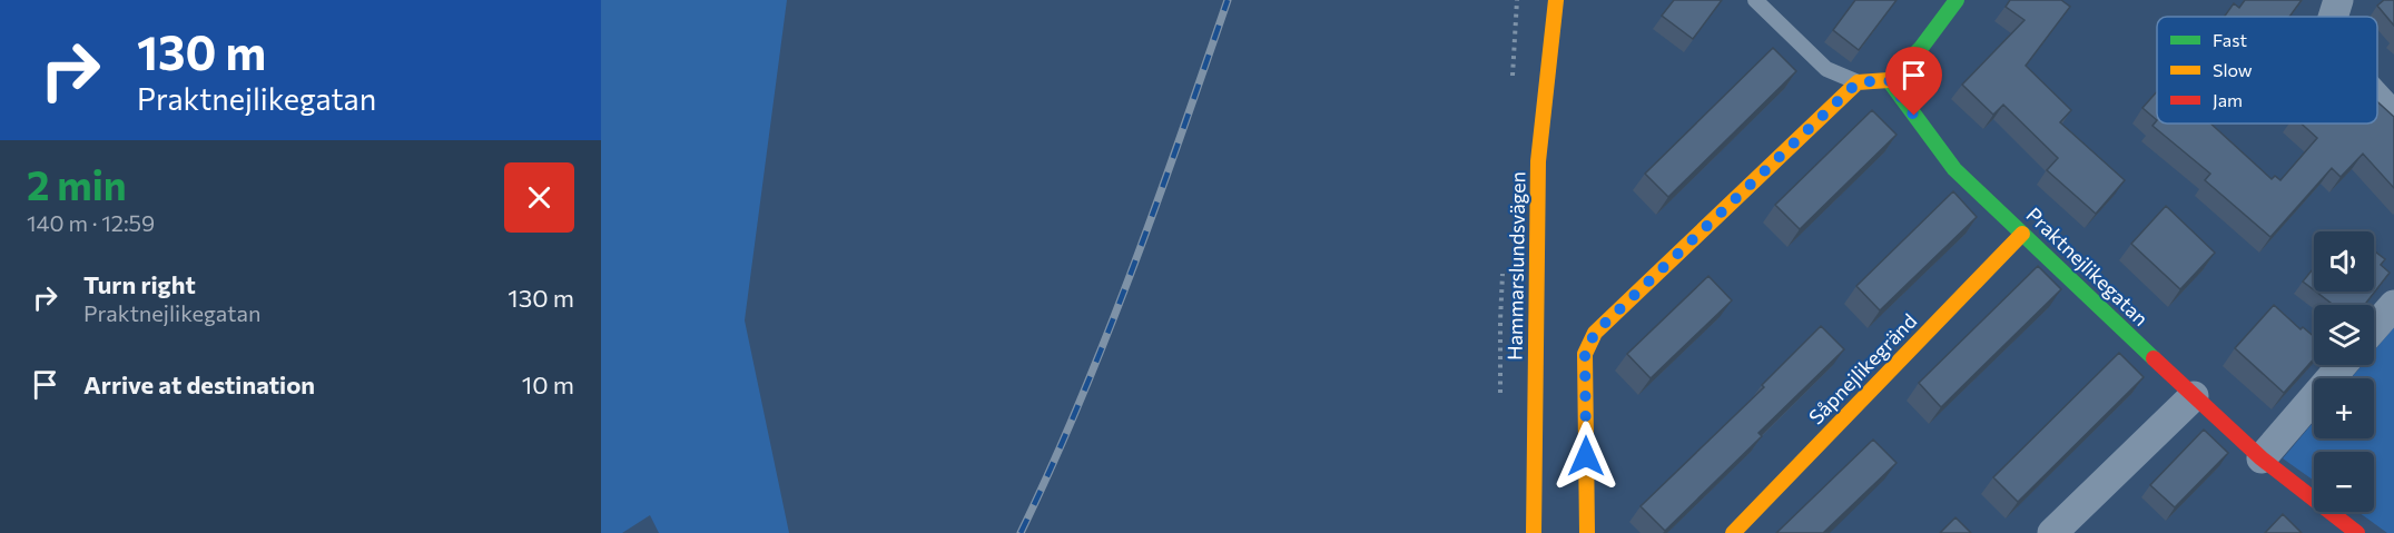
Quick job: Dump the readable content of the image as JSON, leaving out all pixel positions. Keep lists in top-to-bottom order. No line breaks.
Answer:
{"streets":{"street":["Hammarslundsvägen","Praktnejlikegatan","Såpnejlikegränd"]},"crossings":[["Praktnejlikegatan","Såpnejlikegränd"]],"legend":["Fast","Slow","Jam"],"page":{"turn":["130 m","Praktnejlikegatan"],"heading":["2 min","140 m · 12:59"],"map_buttons":["+","−"],"list":[{"name":"Turn right","note":"Praktnejlikegatan","value":"130 m"},{"name":"Arrive at destination","value":"10 m"}]}}
